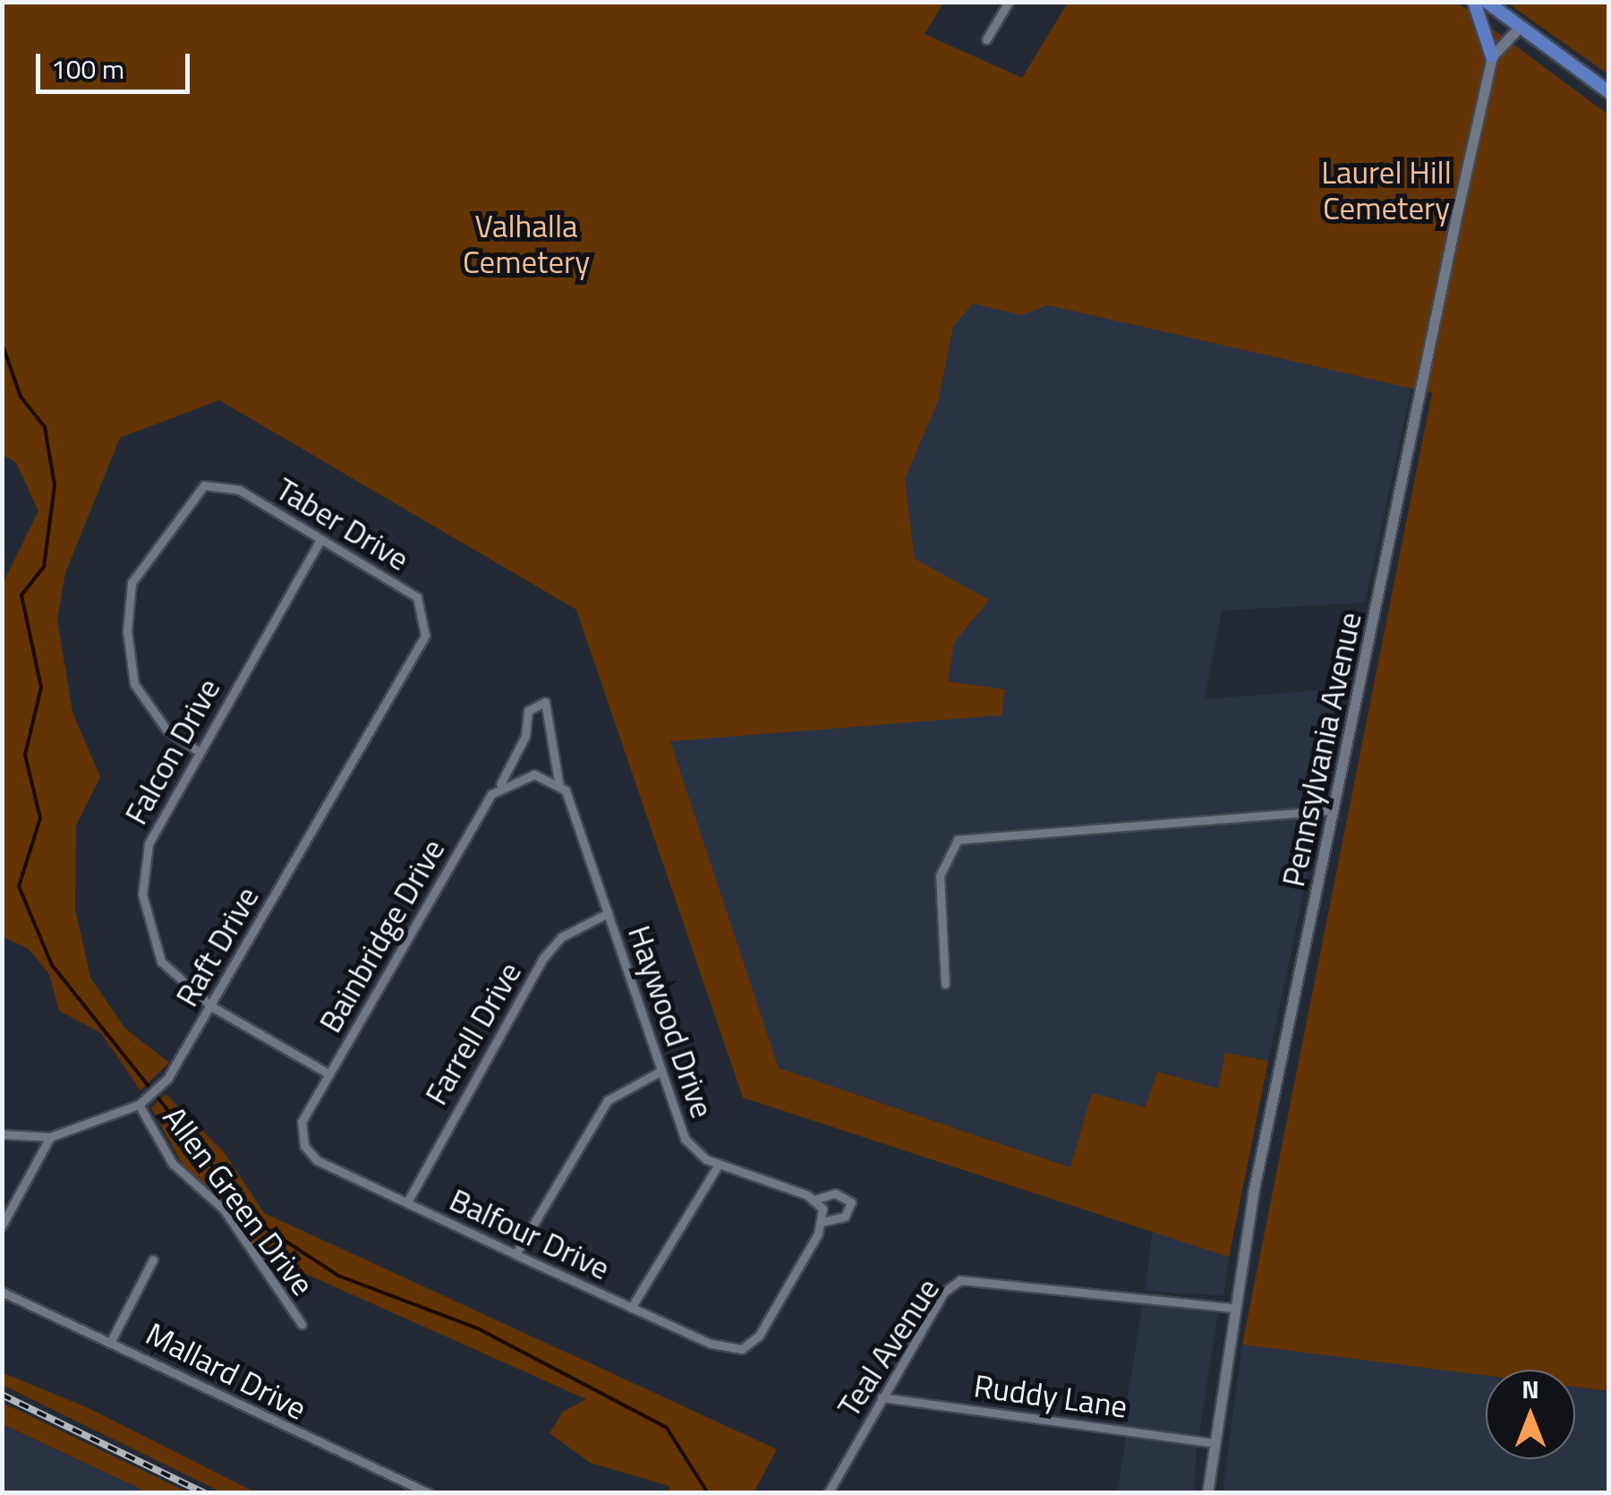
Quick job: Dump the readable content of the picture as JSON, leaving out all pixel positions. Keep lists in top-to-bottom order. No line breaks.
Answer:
{"streets":{"street":["Taber Drive","Pennsylvania Avenue","Falcon Drive","Bainbridge Drive","Raft Drive","Haywood Drive","Farrell Drive","Allen Green Drive","Balfour Drive","Teal Avenue","Mallard Drive","Ruddy Lane"]},"crossings":[["Taber Drive","Falcon Drive"],["Taber Drive","Raft Drive"],["Pennsylvania Avenue","Teal Avenue"],["Pennsylvania Avenue","Ruddy Lane"],["Falcon Drive","Bainbridge Drive"],["Falcon Drive","Raft Drive"],["Bainbridge Drive","Haywood Drive"],["Bainbridge Drive","Balfour Drive"],["Raft Drive","Allen Green Drive"],["Haywood Drive","Farrell Drive"],["Haywood Drive","Balfour Drive"],["Farrell Drive","Balfour Drive"],["Teal Avenue","Ruddy Lane"]],"parks":["Laurel Hill Cemetery","Valhalla Cemetery"],"scale_bar":"100 m","north":"top"}
